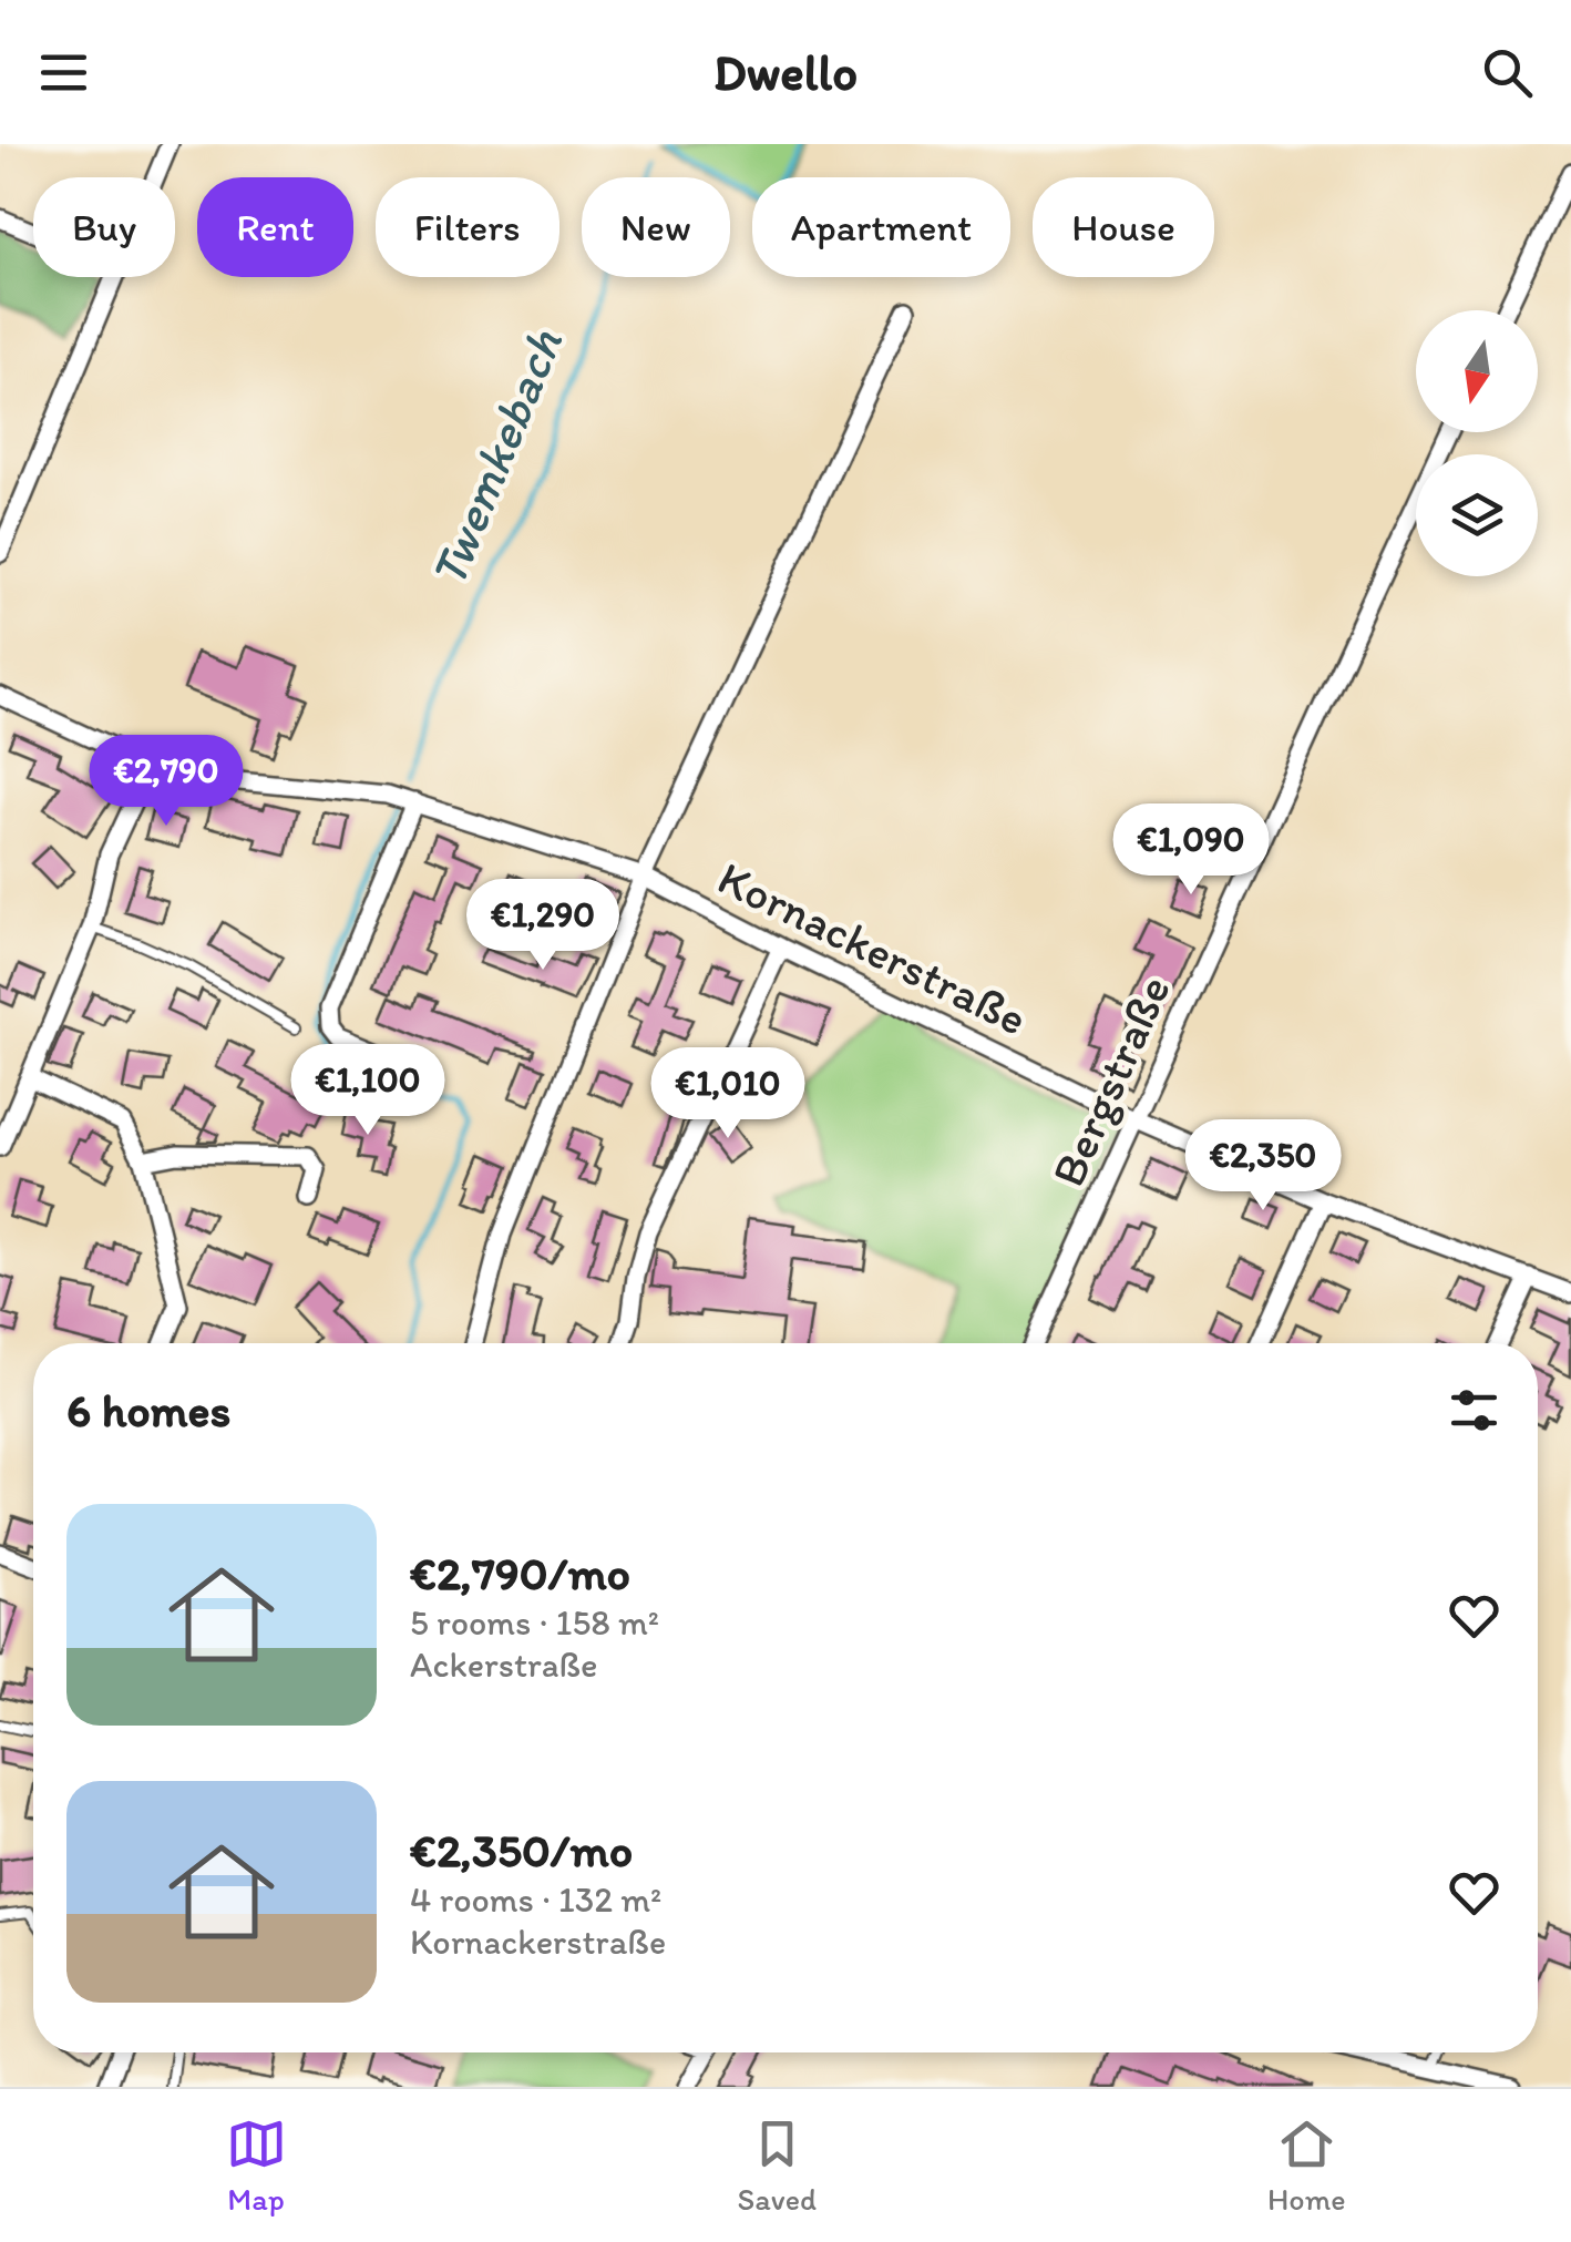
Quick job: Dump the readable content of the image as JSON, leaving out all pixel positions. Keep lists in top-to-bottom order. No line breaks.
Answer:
{"streets":{"street":["Kornackerstraße","Bergstraße"]},"crossings":[["Kornackerstraße","Bergstraße"]],"water":["Twemkebach"],"north":"bottom","page":{"header":"Dwello","chip":["Buy","Rent","Filters","New","Apartment","House"],"price":["€2,790","€1,090","€1,290","€1,100","€1,010","€2,350"],"heading":"6 homes","list":[{"name":"€2,790/mo","note":"5 rooms · 158 m² · Ackerstraße"},{"name":"€2,350/mo","note":"4 rooms · 132 m² · Kornackerstraße"}],"tabs":["Map","Saved","Home"]}}
